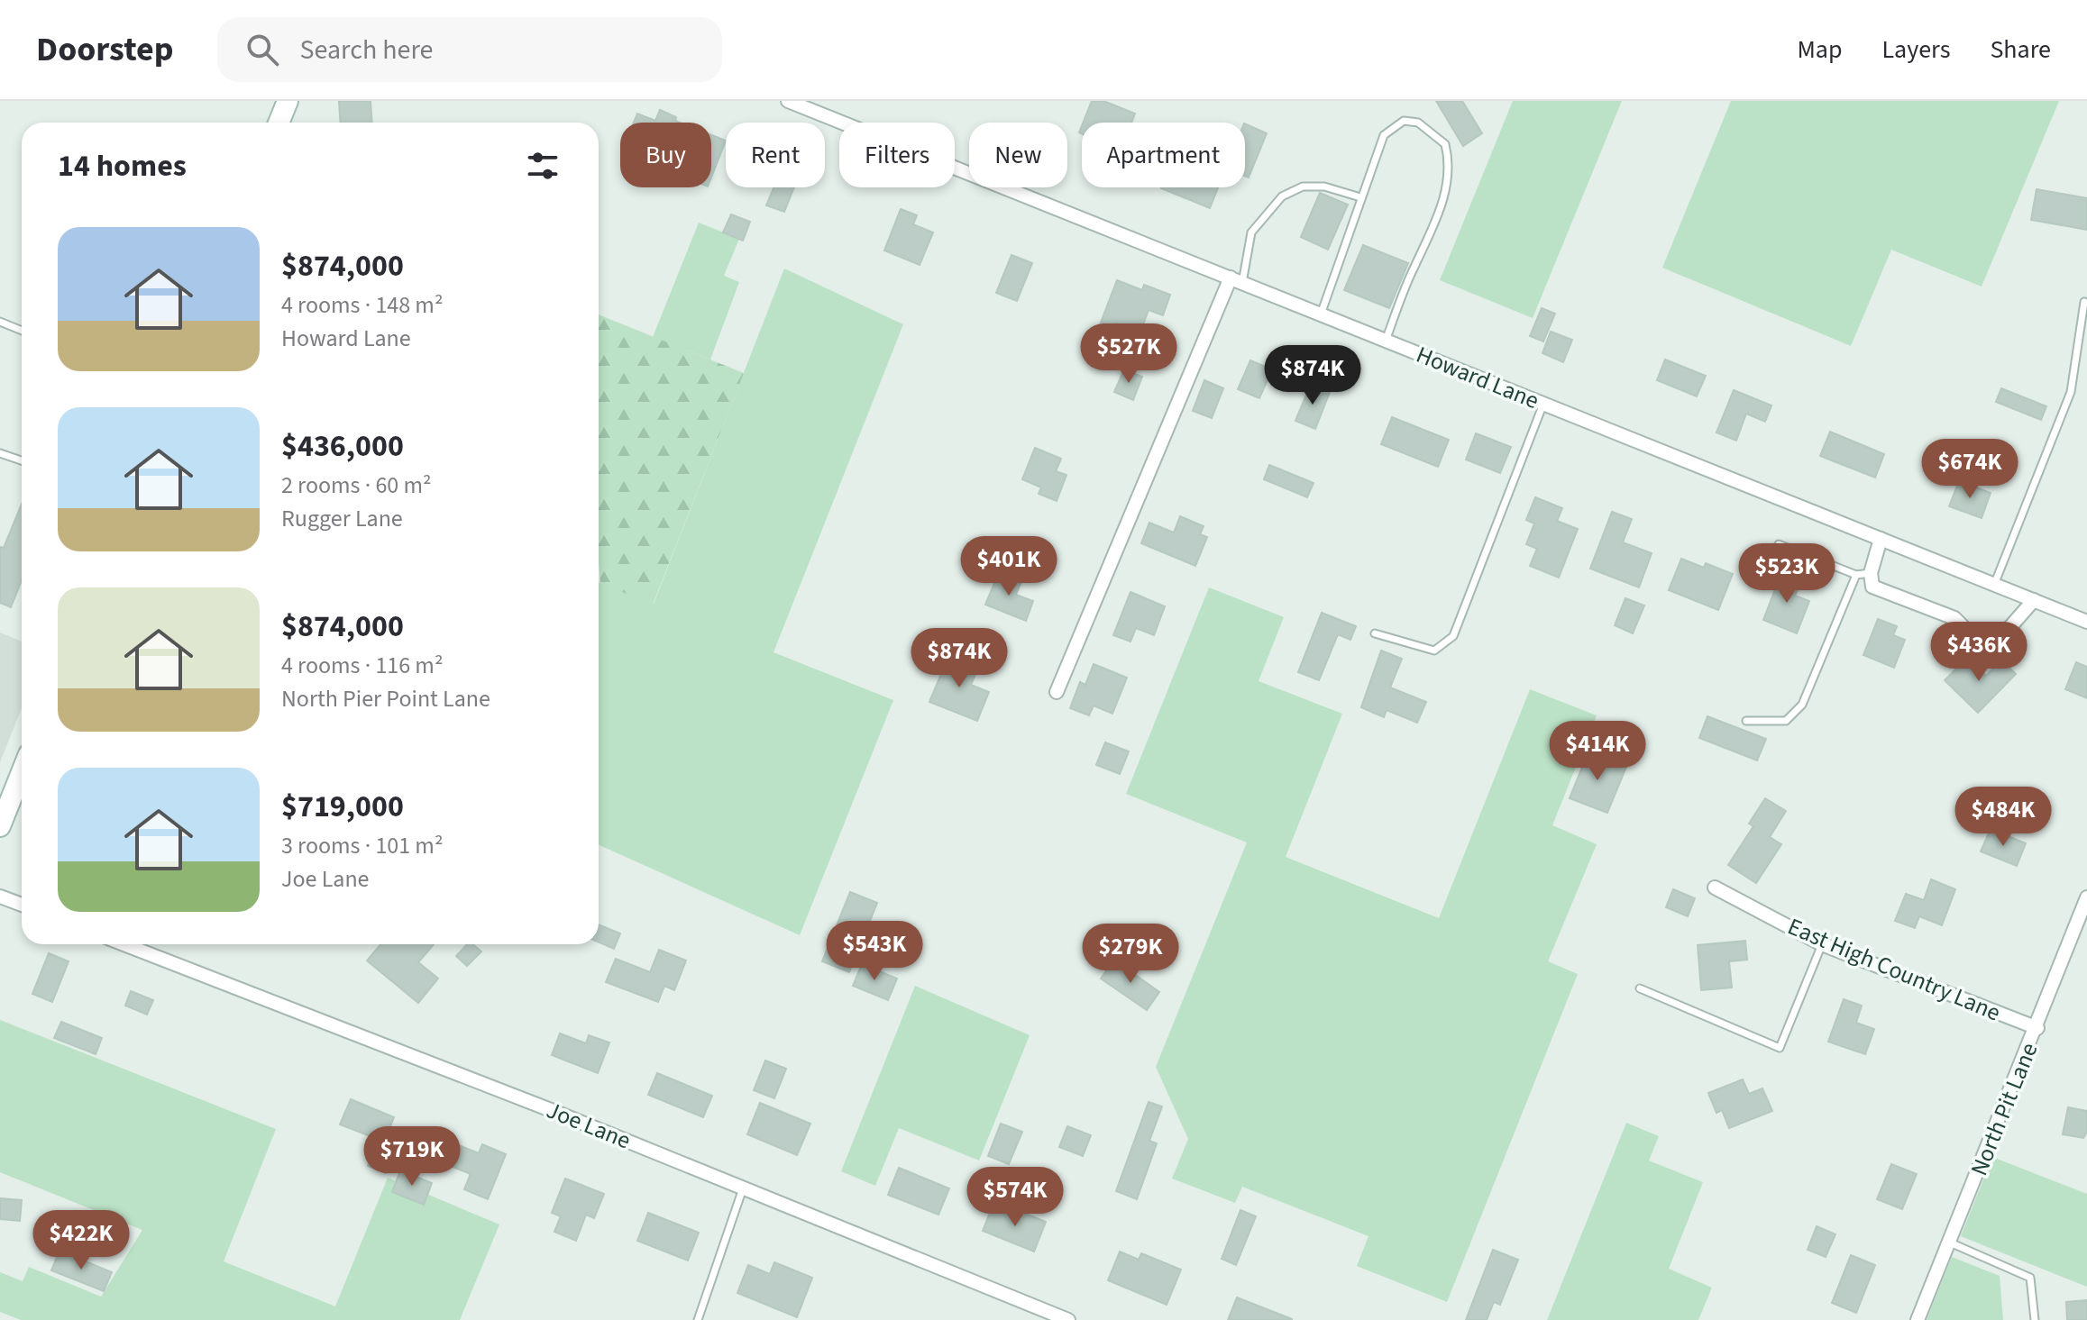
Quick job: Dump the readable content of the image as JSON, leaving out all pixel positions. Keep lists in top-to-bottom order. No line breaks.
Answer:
{"streets":{"street":["Howard Lane","East High Country Lane","North Pit Lane","Joe Lane"]},"crossings":[["East High Country Lane","North Pit Lane"]],"page":{"header":"Doorstep","search":"Search here","nav":["Map","Layers","Share"],"chip":["Buy","Rent","Filters","New","Apartment"],"heading":"14 homes","list":[{"name":"$874,000","note":"4 rooms · 148 m² · Howard Lane"},{"name":"$436,000","note":"2 rooms · 60 m² · Rugger Lane"},{"name":"$874,000","note":"4 rooms · 116 m² · North Pier Point Lane"},{"name":"$719,000","note":"3 rooms · 101 m² · Joe Lane"}],"price":["$527K","$874K","$674K","$401K","$523K","$436K","$874K","$414K","$484K","$543K","$279K","$719K","$574K","$422K"]}}
